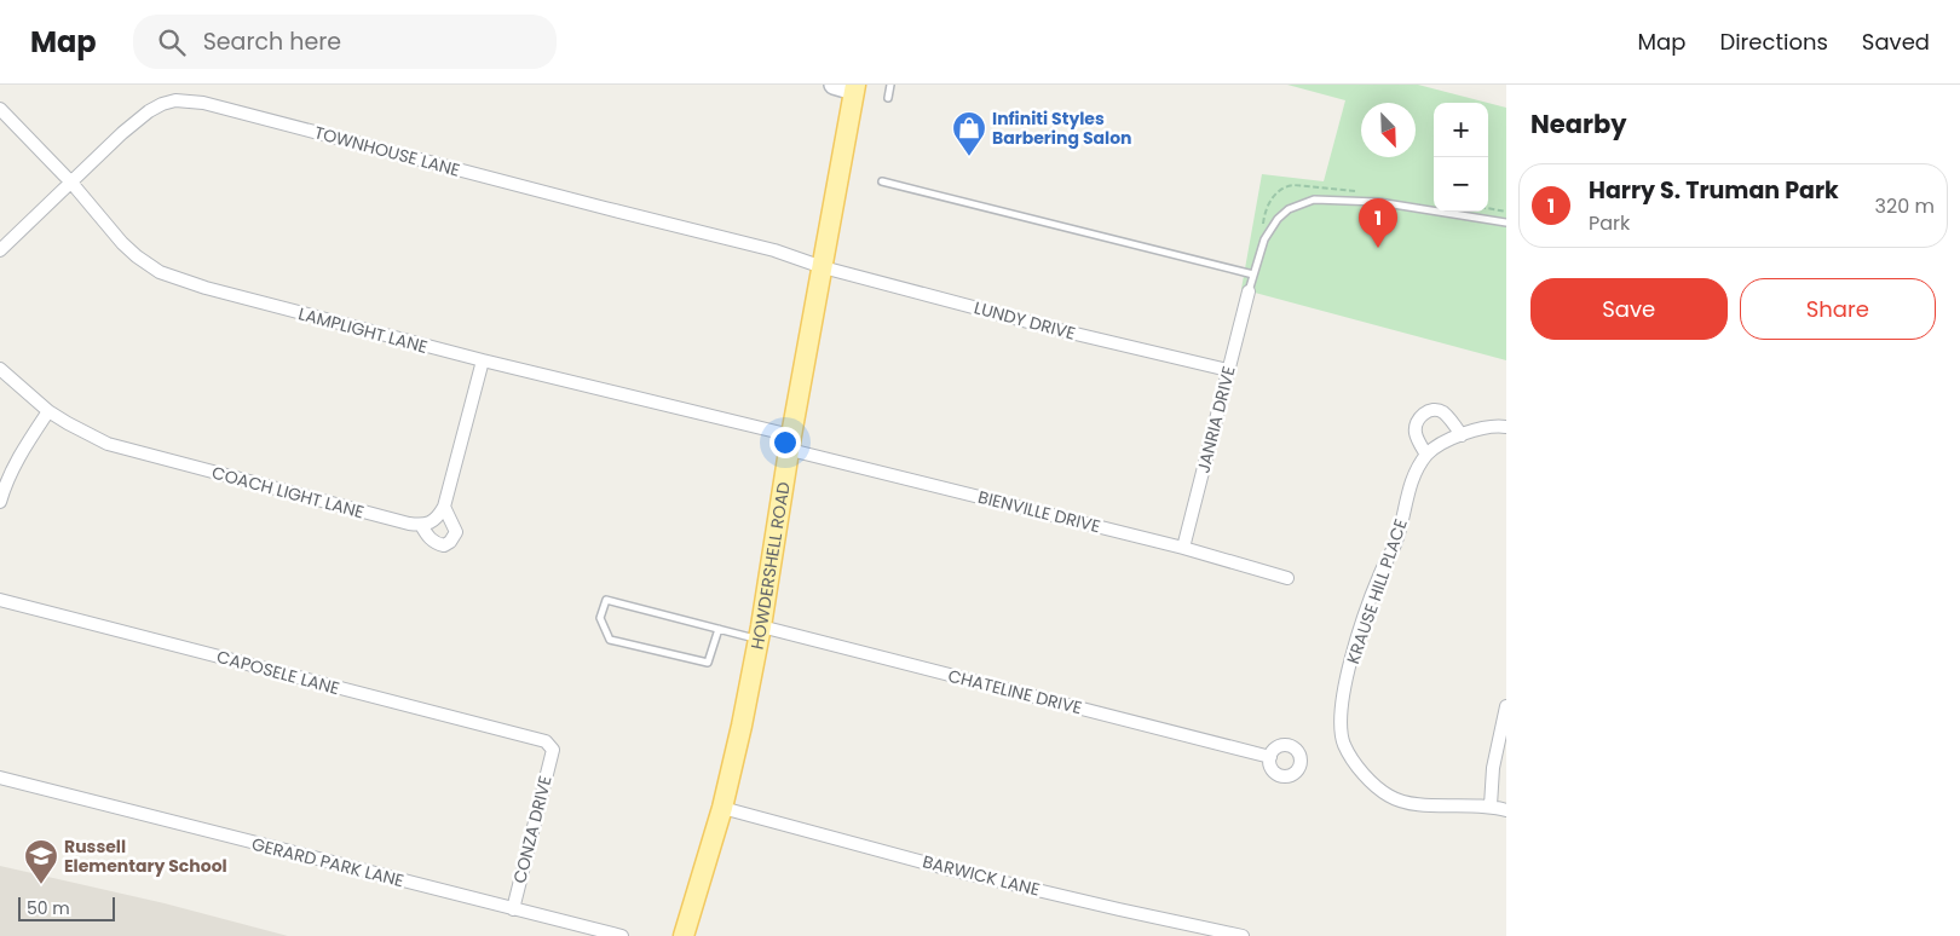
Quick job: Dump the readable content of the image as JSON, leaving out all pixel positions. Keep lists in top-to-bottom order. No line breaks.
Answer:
{"streets":{"main road":["HOWDERSHELL ROAD"],"street":["TOWNHOUSE LANE","LUNDY DRIVE","LAMPLIGHT LANE","JANRIA DRIVE","COACH LIGHT LANE","BIENVILLE DRIVE","KRAUSE HILL PLACE","CAPOSELE LANE","CHATELINE DRIVE","CONZA DRIVE","GERARD PARK LANE","BARWICK LANE"]},"crossings":[["TOWNHOUSE LANE","LUNDY DRIVE"],["TOWNHOUSE LANE","LAMPLIGHT LANE"],["TOWNHOUSE LANE","HOWDERSHELL ROAD"],["LUNDY DRIVE","JANRIA DRIVE"],["LUNDY DRIVE","HOWDERSHELL ROAD"],["LAMPLIGHT LANE","BIENVILLE DRIVE"],["LAMPLIGHT LANE","HOWDERSHELL ROAD"],["JANRIA DRIVE","BIENVILLE DRIVE"],["BIENVILLE DRIVE","HOWDERSHELL ROAD"],["HOWDERSHELL ROAD","CHATELINE DRIVE"],["HOWDERSHELL ROAD","BARWICK LANE"],["CAPOSELE LANE","CONZA DRIVE"],["CONZA DRIVE","GERARD PARK LANE"]],"places":{"shop":["Infiniti Styles Barbering Salon"],"school or university":["Russell Elementary School"]},"scale_bar":"50 m","north":"bottom right","page":{"header":"Map","search":"Search here","nav":["Map","Directions","Saved"],"heading":"Nearby","map_buttons":["+","−"],"list":[{"mark":"1","name":"Harry S. Truman Park","note":"Park","value":"320 m"}],"pins":"1","buttons":["Save","Share"],"scale":"50 m"}}
